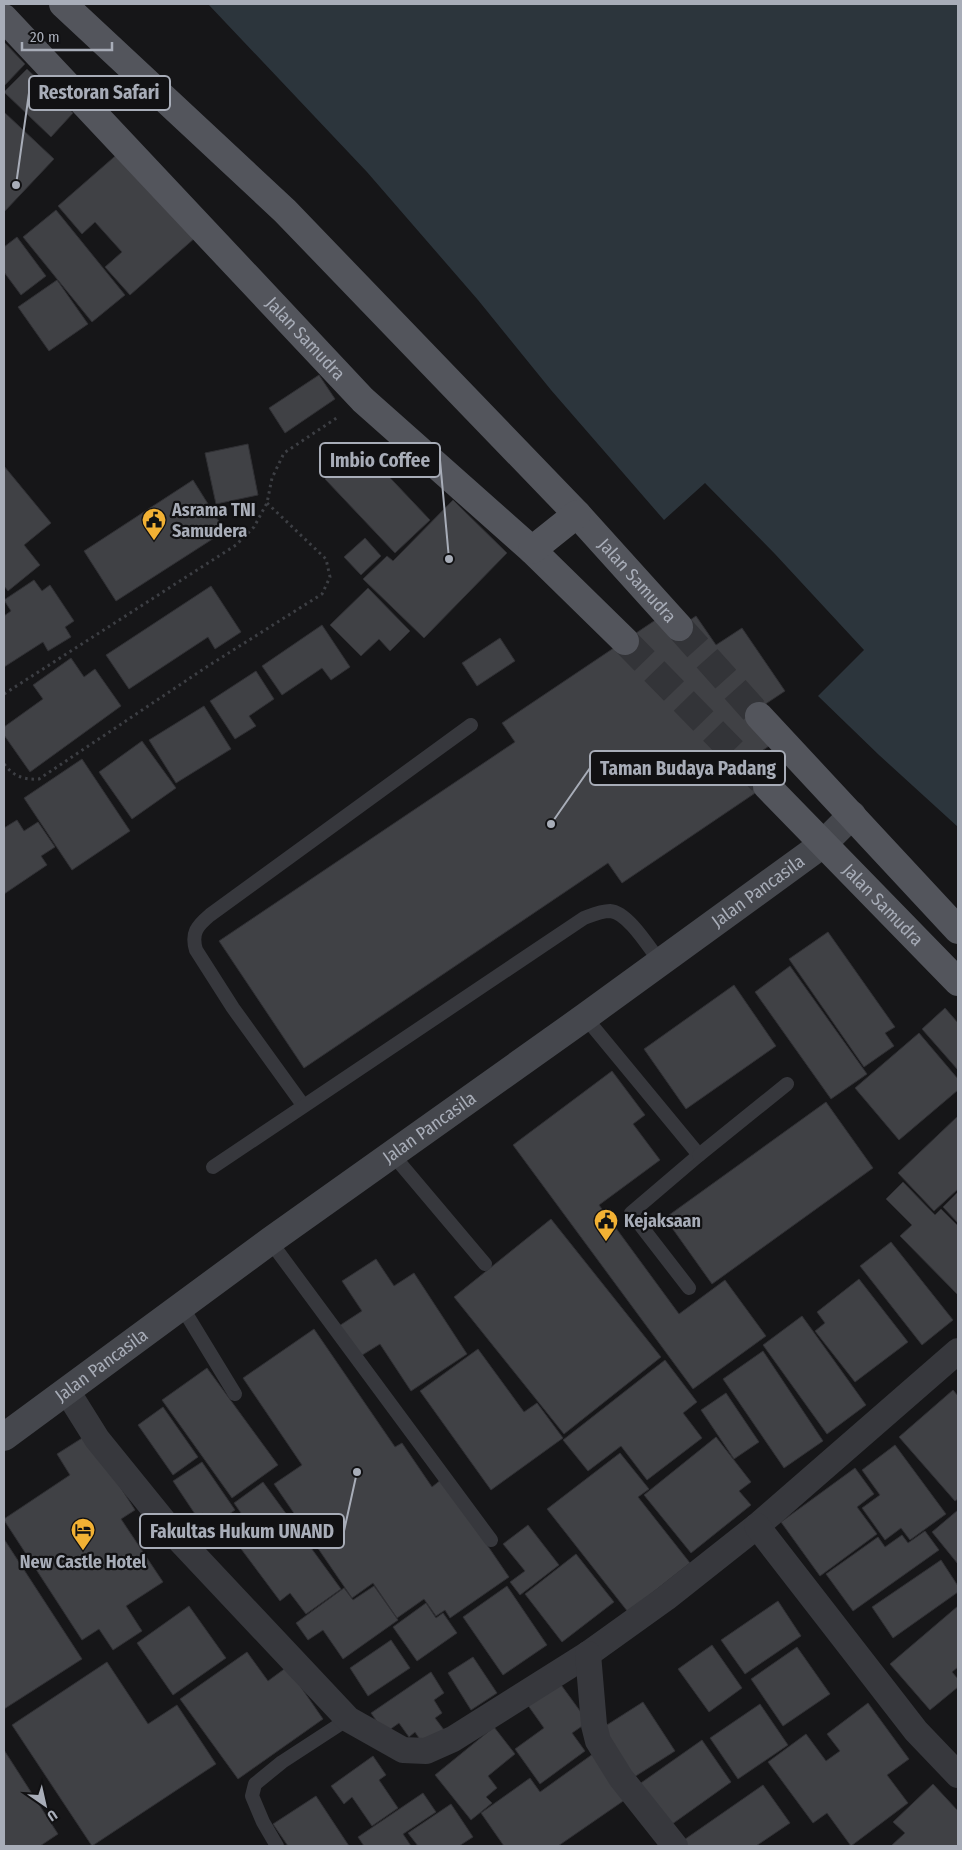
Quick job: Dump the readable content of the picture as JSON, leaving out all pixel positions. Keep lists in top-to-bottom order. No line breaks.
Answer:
{"streets":{"main road":["Jalan Samudra"],"street":["Jalan Pancasila"]},"crossings":[["Jalan Samudra","Jalan Pancasila"]],"places":{"other":["Restoran Safari","Imbio Coffee","Taman Budaya Padang","Fakultas Hukum UNAND"],"public building":["Asrama TNI Samudera","Kejaksaan"],"hotel":["New Castle Hotel"]},"scale_bar":"20 m","north":"bottom right"}
